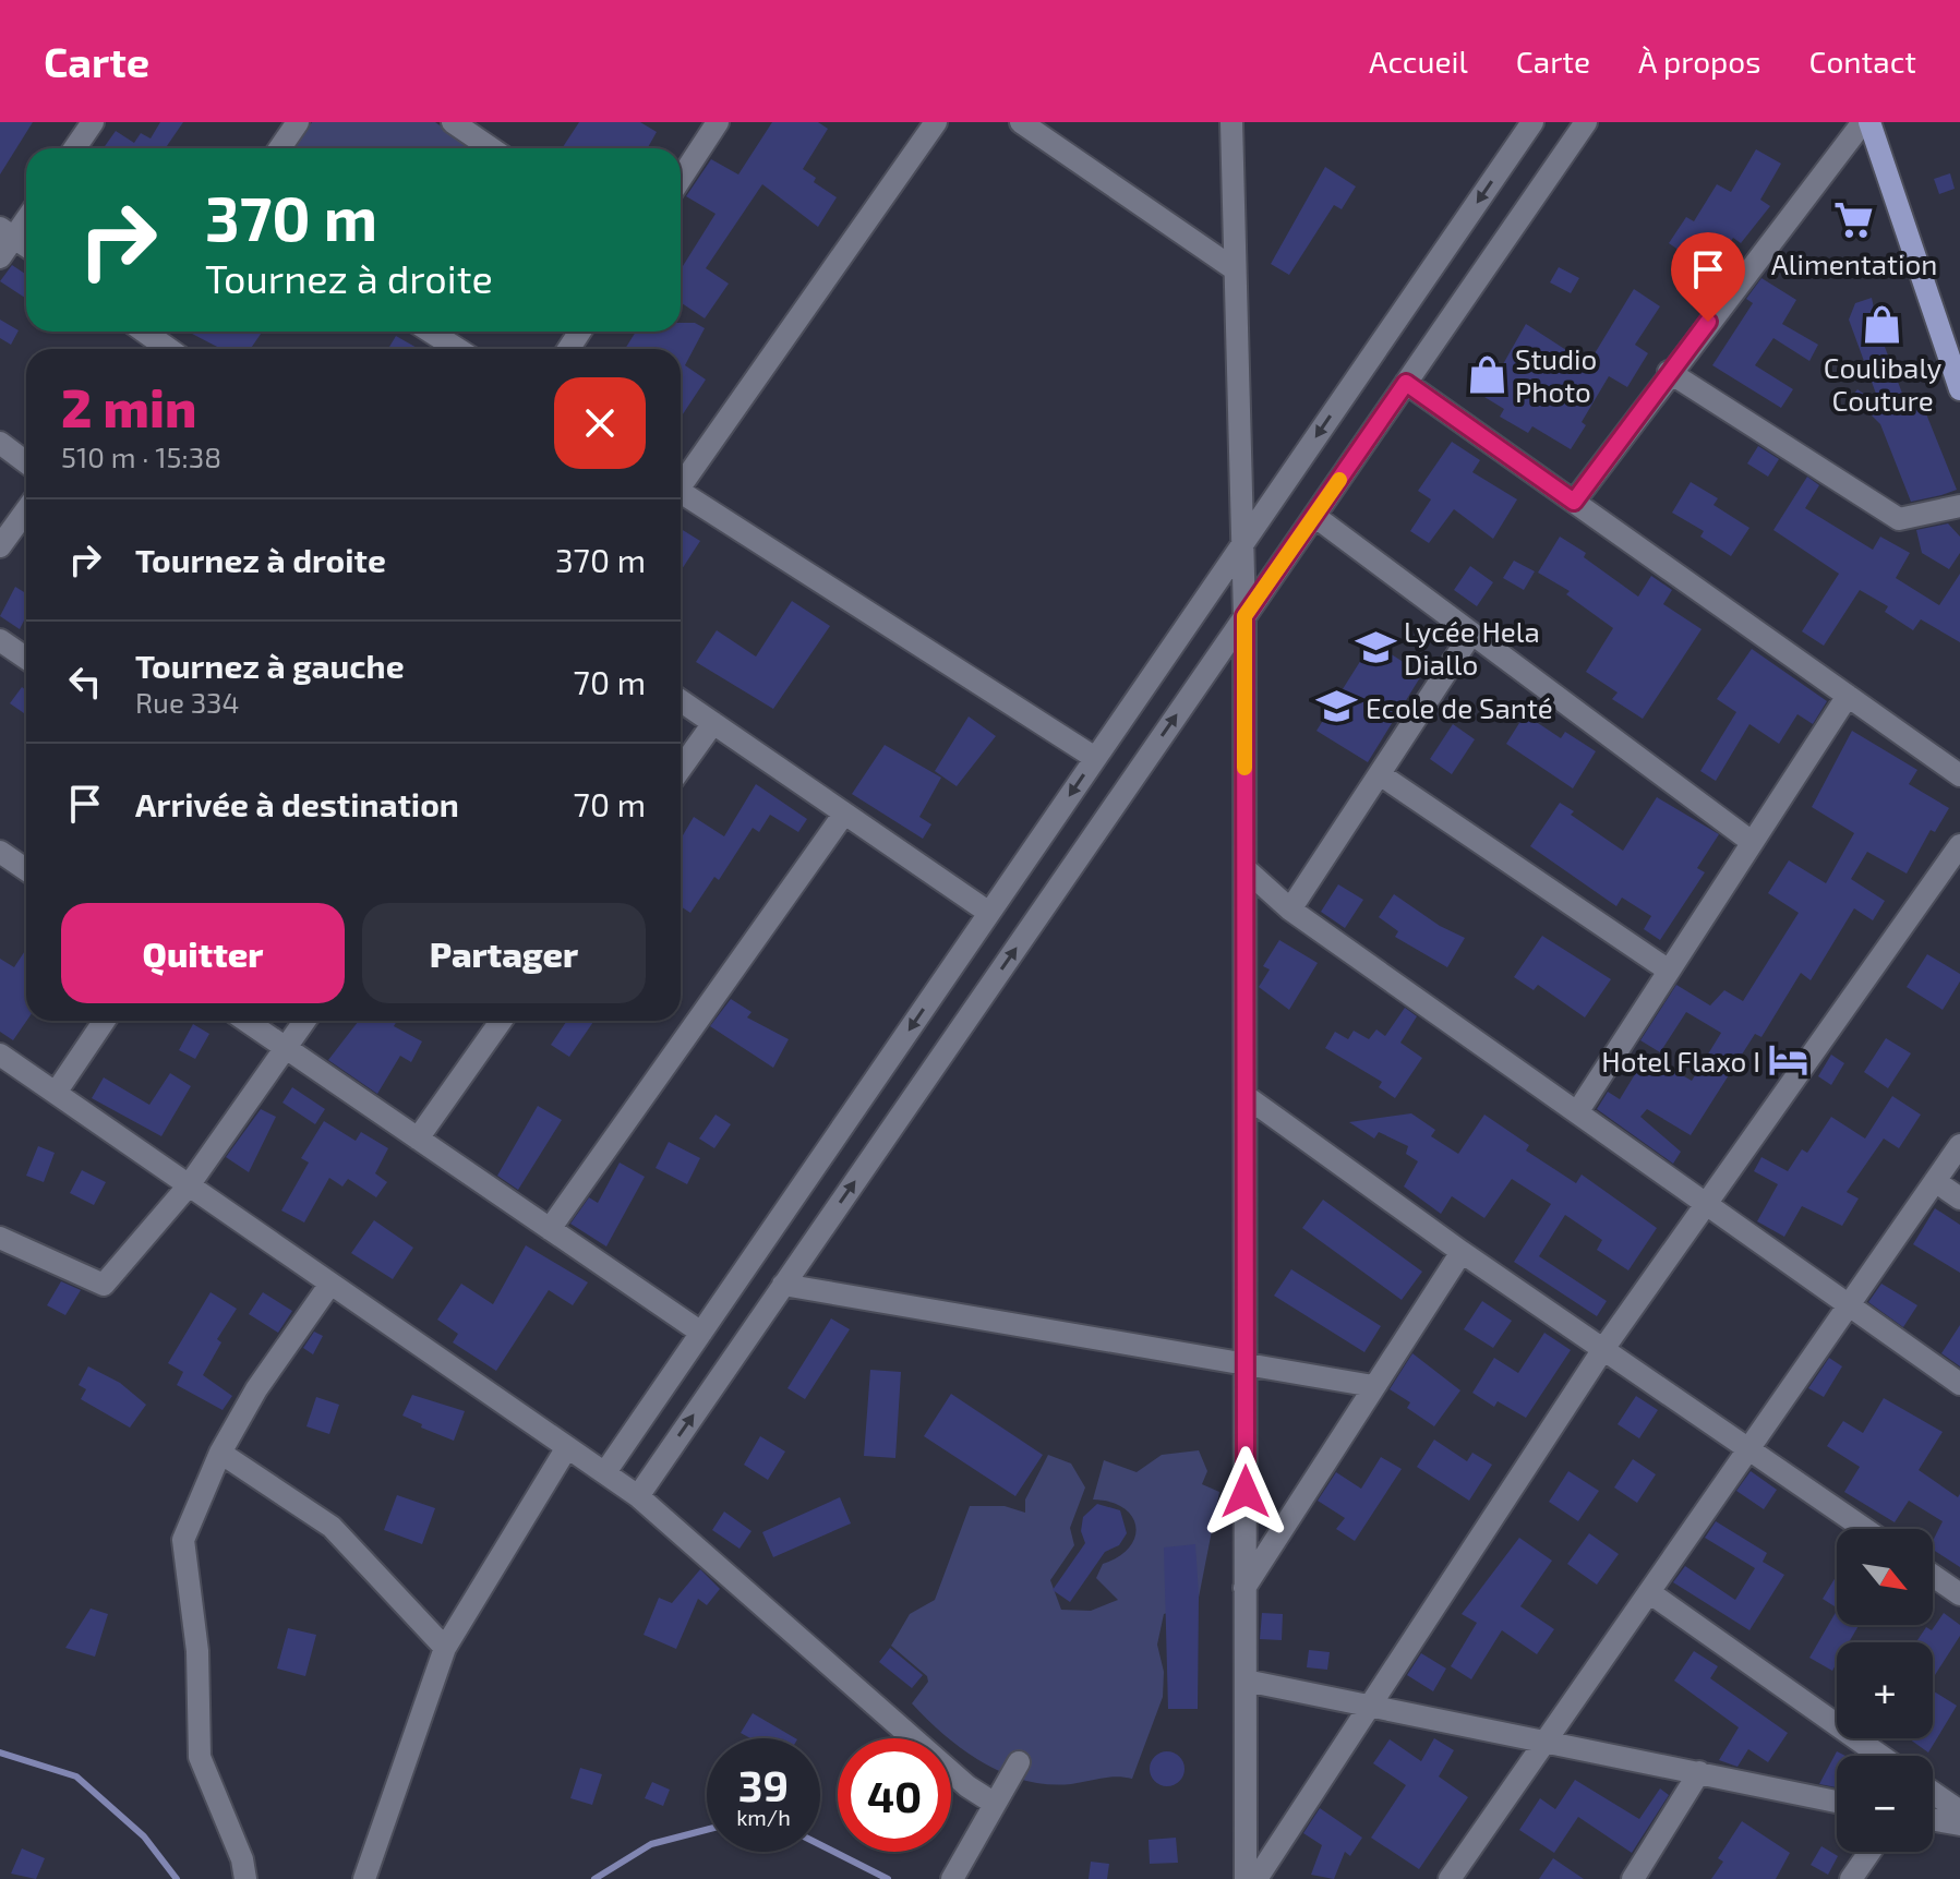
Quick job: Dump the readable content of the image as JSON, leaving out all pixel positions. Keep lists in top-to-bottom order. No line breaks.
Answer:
{"places":{"supermarket":["Alimentation"],"shop":["Coulibaly Couture","Studio Photo"],"school or university":["Lycée Hela Diallo","Ecole de Santé"],"hotel":["Hotel Flaxo I"]},"north":"bottom right","page":{"header":"Carte","nav":["Accueil","Carte","À propos","Contact"],"turn":["370 m","Tournez à droite"],"heading":["2 min","510 m · 15:38"],"list":[{"name":"Tournez à droite","value":"370 m"},{"name":"Tournez à gauche","note":"Rue 334","value":"70 m"},{"name":"Arrivée à destination","value":"70 m"}],"buttons":["Quitter","Partager"],"map_buttons":["+","−"],"speed":"39 km/h","limit":"40"}}
